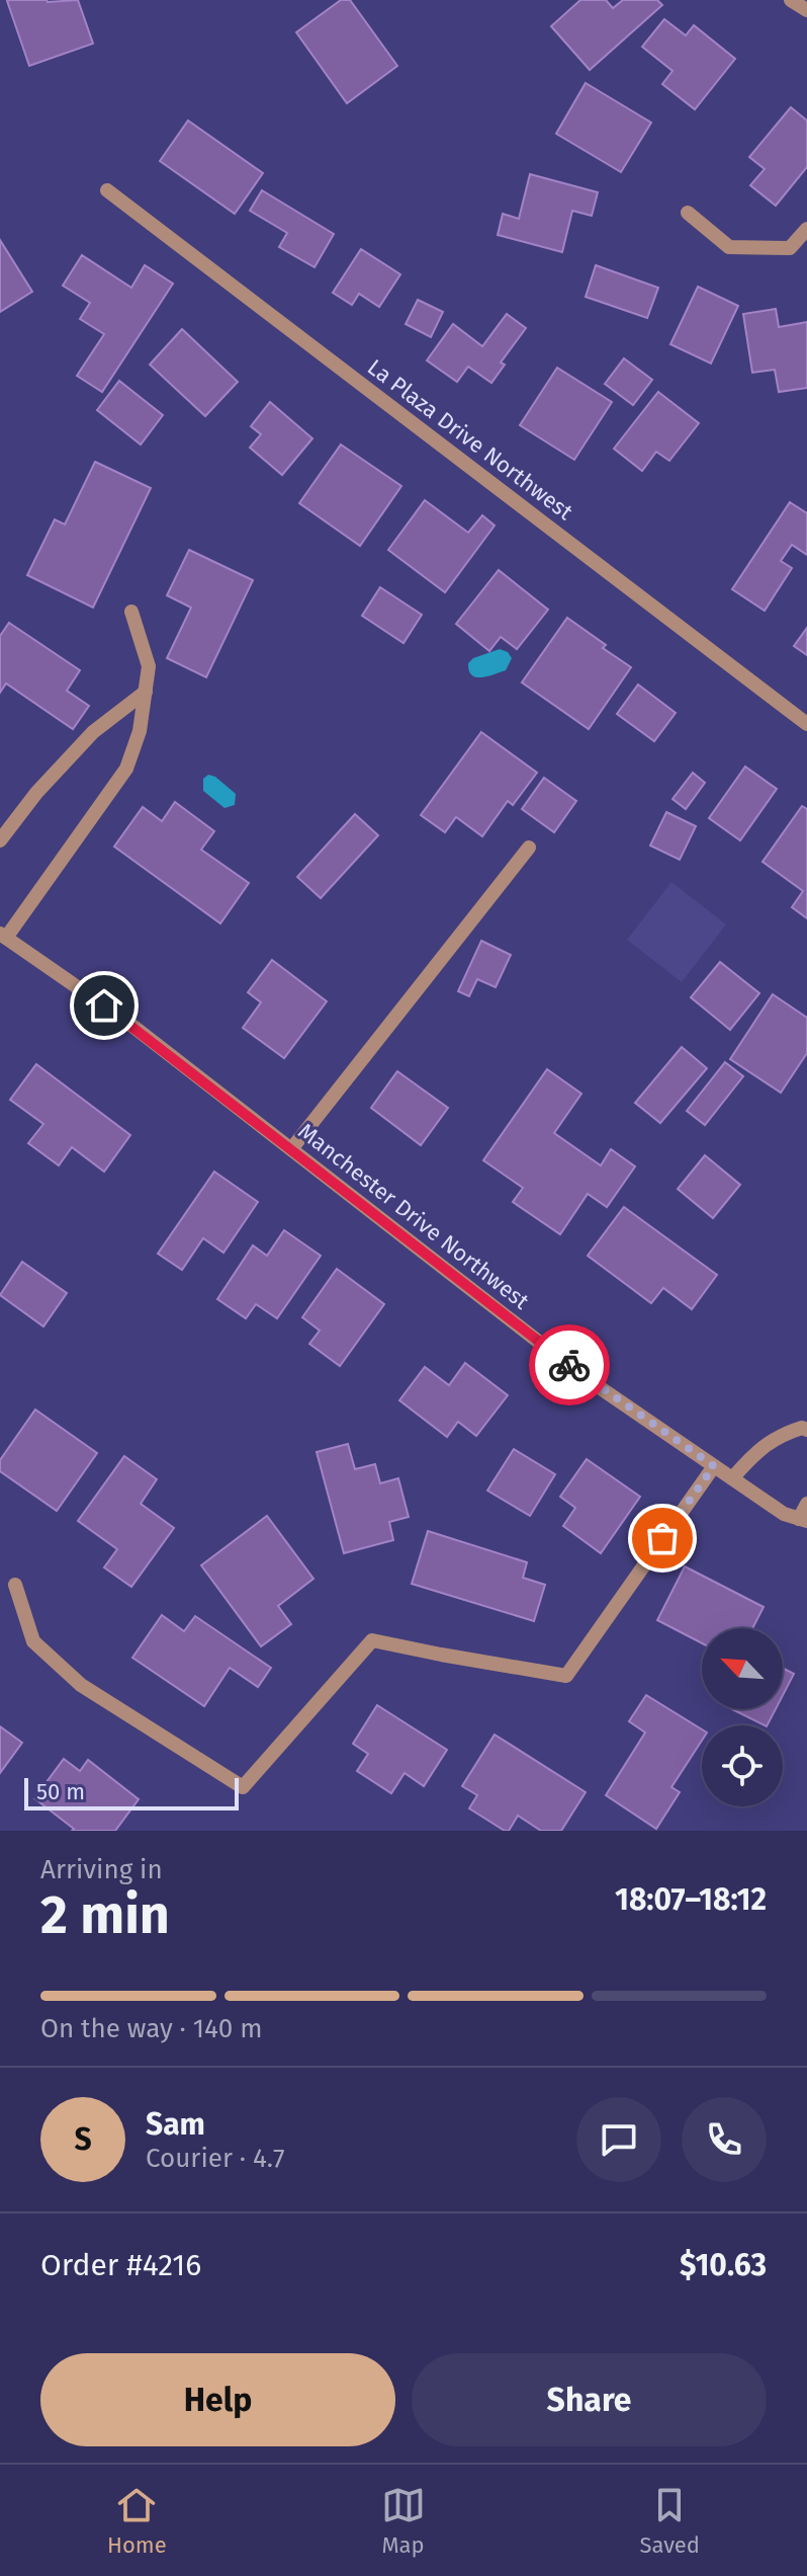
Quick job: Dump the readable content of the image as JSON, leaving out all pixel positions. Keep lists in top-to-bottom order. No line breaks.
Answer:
{"streets":{"street":["La Plaza Drive Northwest","Manchester Drive Northwest"]},"scale_bar":"50 m","north":"top left","page":{"scale":"50 m","heading":["2 min","Arriving in","18:07–18:12"],"panel":["Sam","Courier · 4.7","Order #4216","$10.63"],"bar":"On the way · 140 m","round":"S","buttons":["Help","Share"],"tabs":["Home","Map","Saved"]}}
